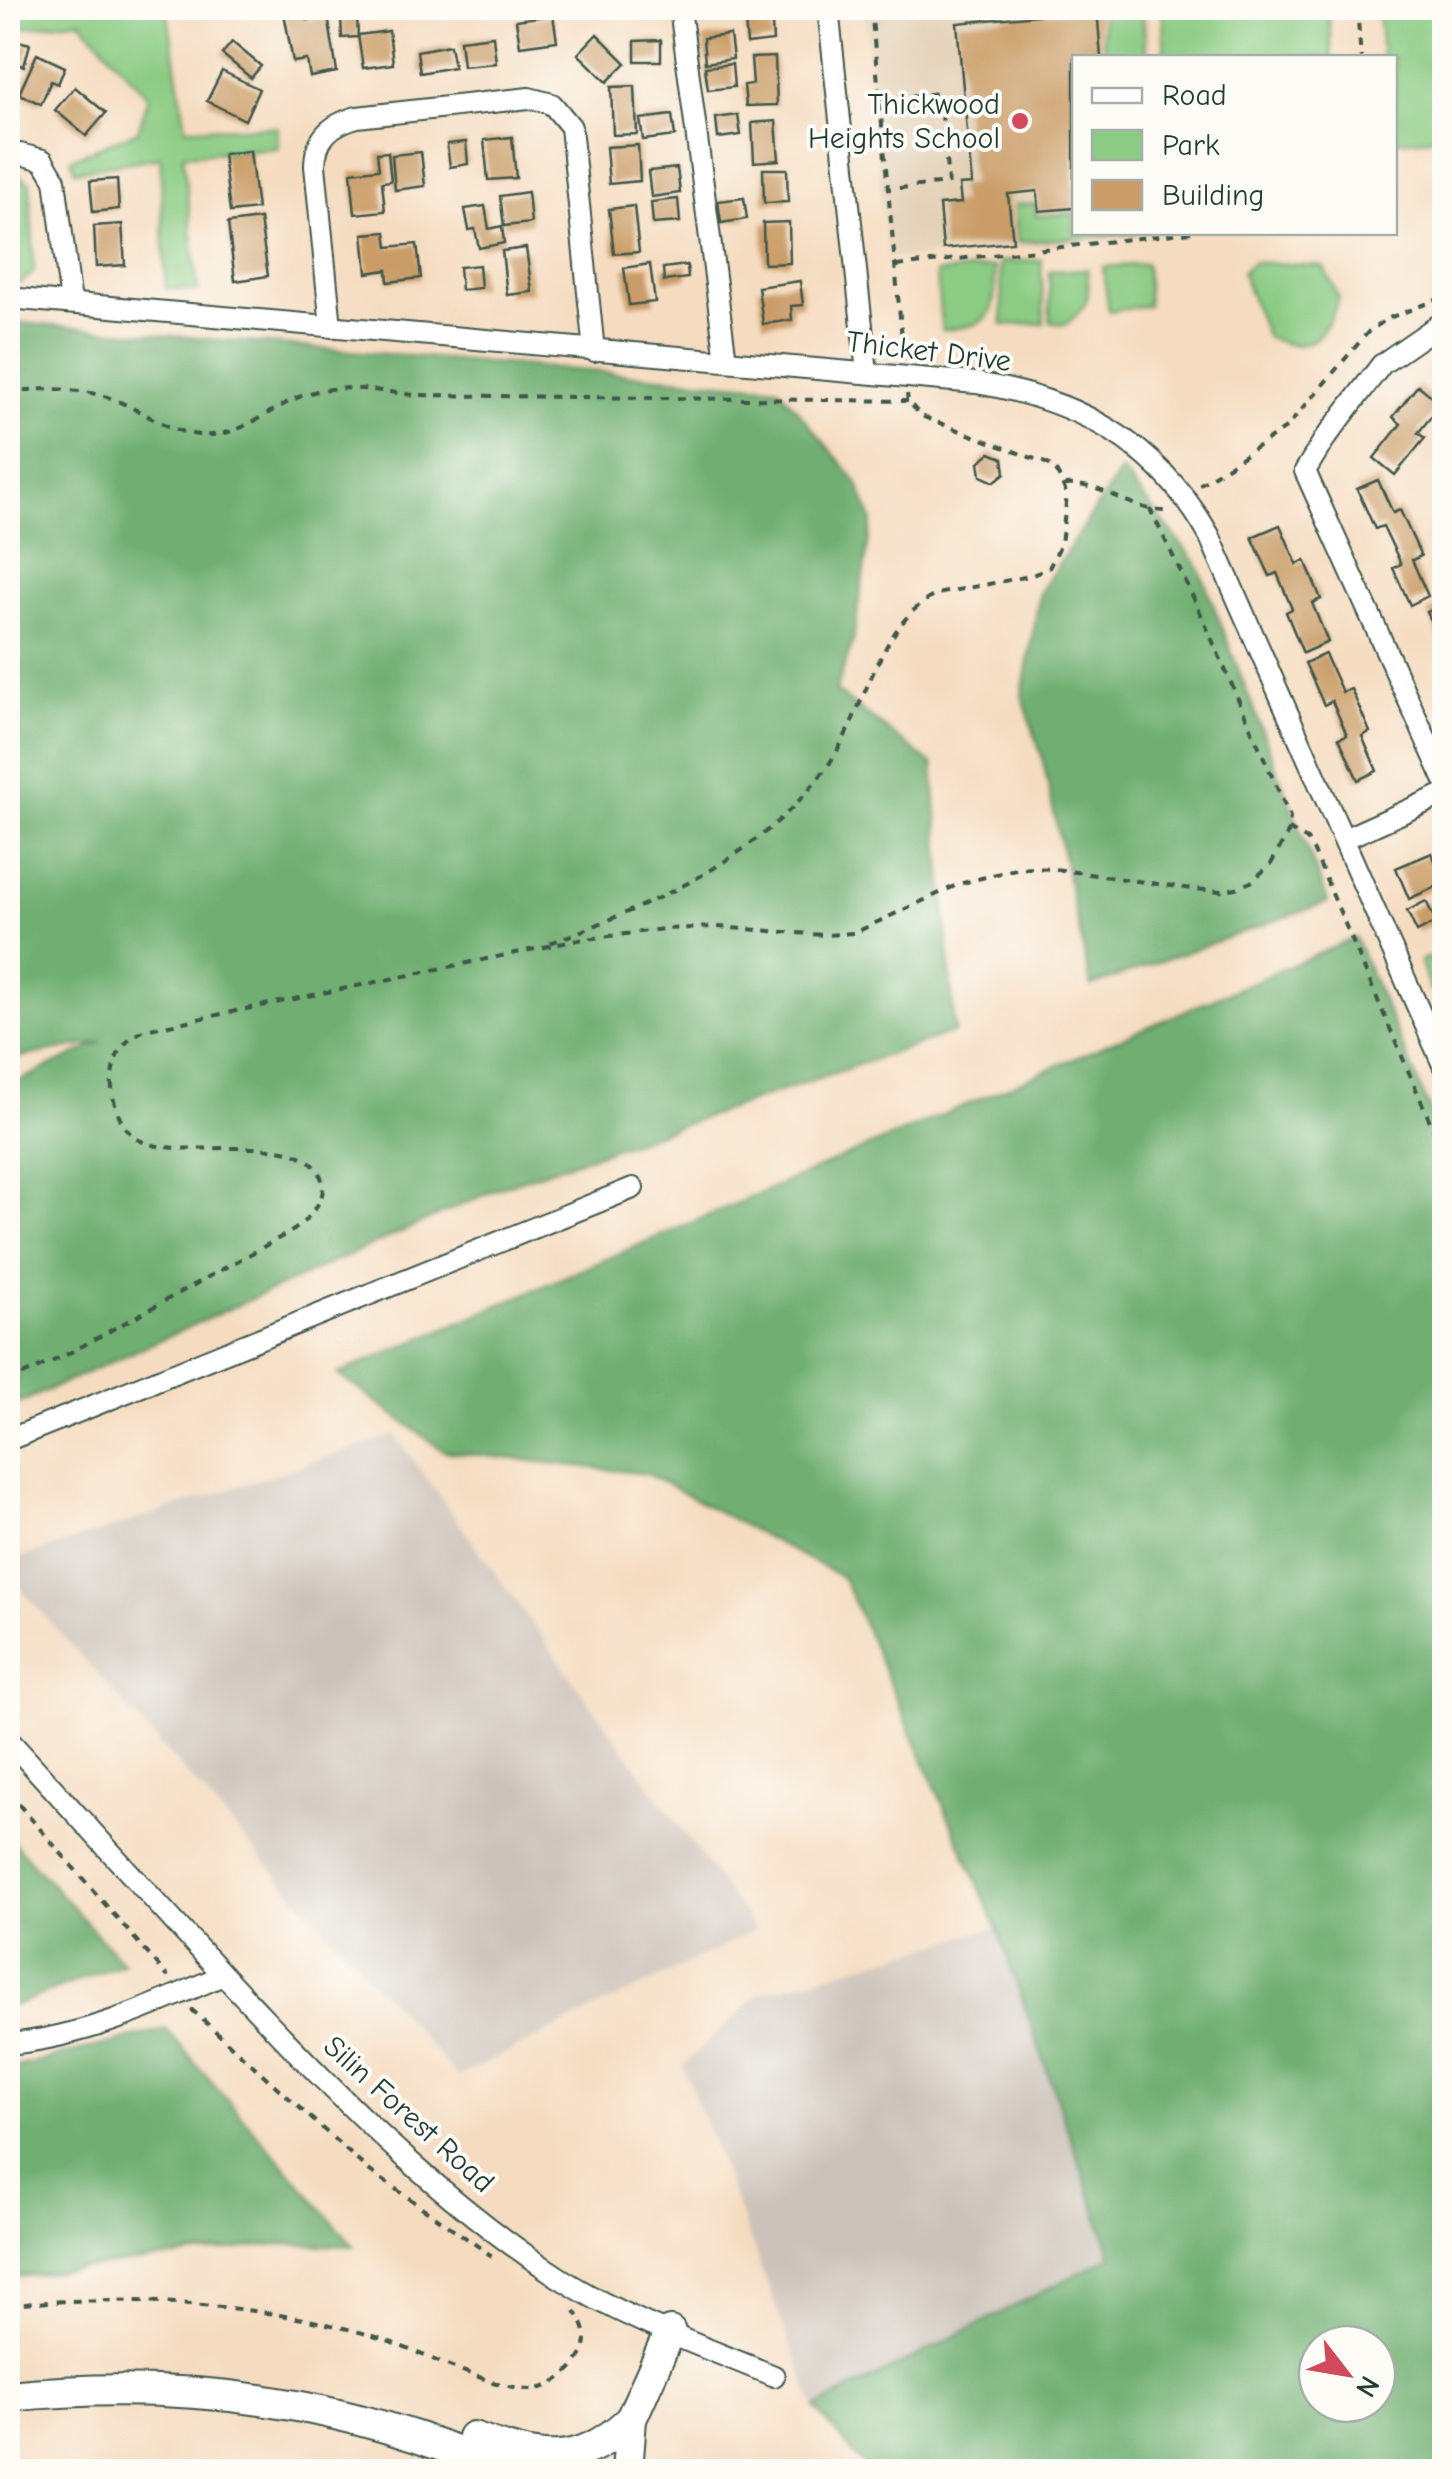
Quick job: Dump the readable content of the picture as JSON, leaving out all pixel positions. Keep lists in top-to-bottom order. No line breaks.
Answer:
{"streets":{"street":["Thicket Drive","Silin Forest Road"]},"places":["Thickwood Heights School"],"legend":["Road","Park","Building"],"north":"bottom right"}
